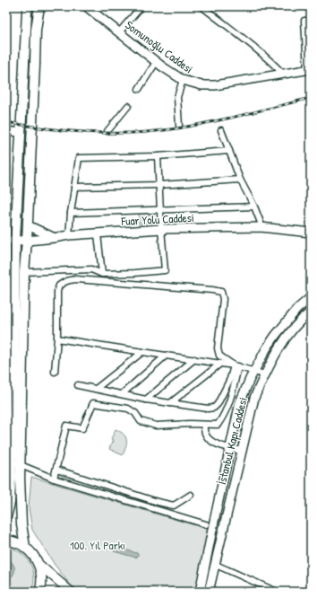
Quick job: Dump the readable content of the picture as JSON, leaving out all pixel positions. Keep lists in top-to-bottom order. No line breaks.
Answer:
{"streets":{"main road":["Somunoğlu Caddesi","Fuar Yolu Caddesi","İstanbul Kapı Caddesi"]},"parks":["100. Yıl Parkı"]}
